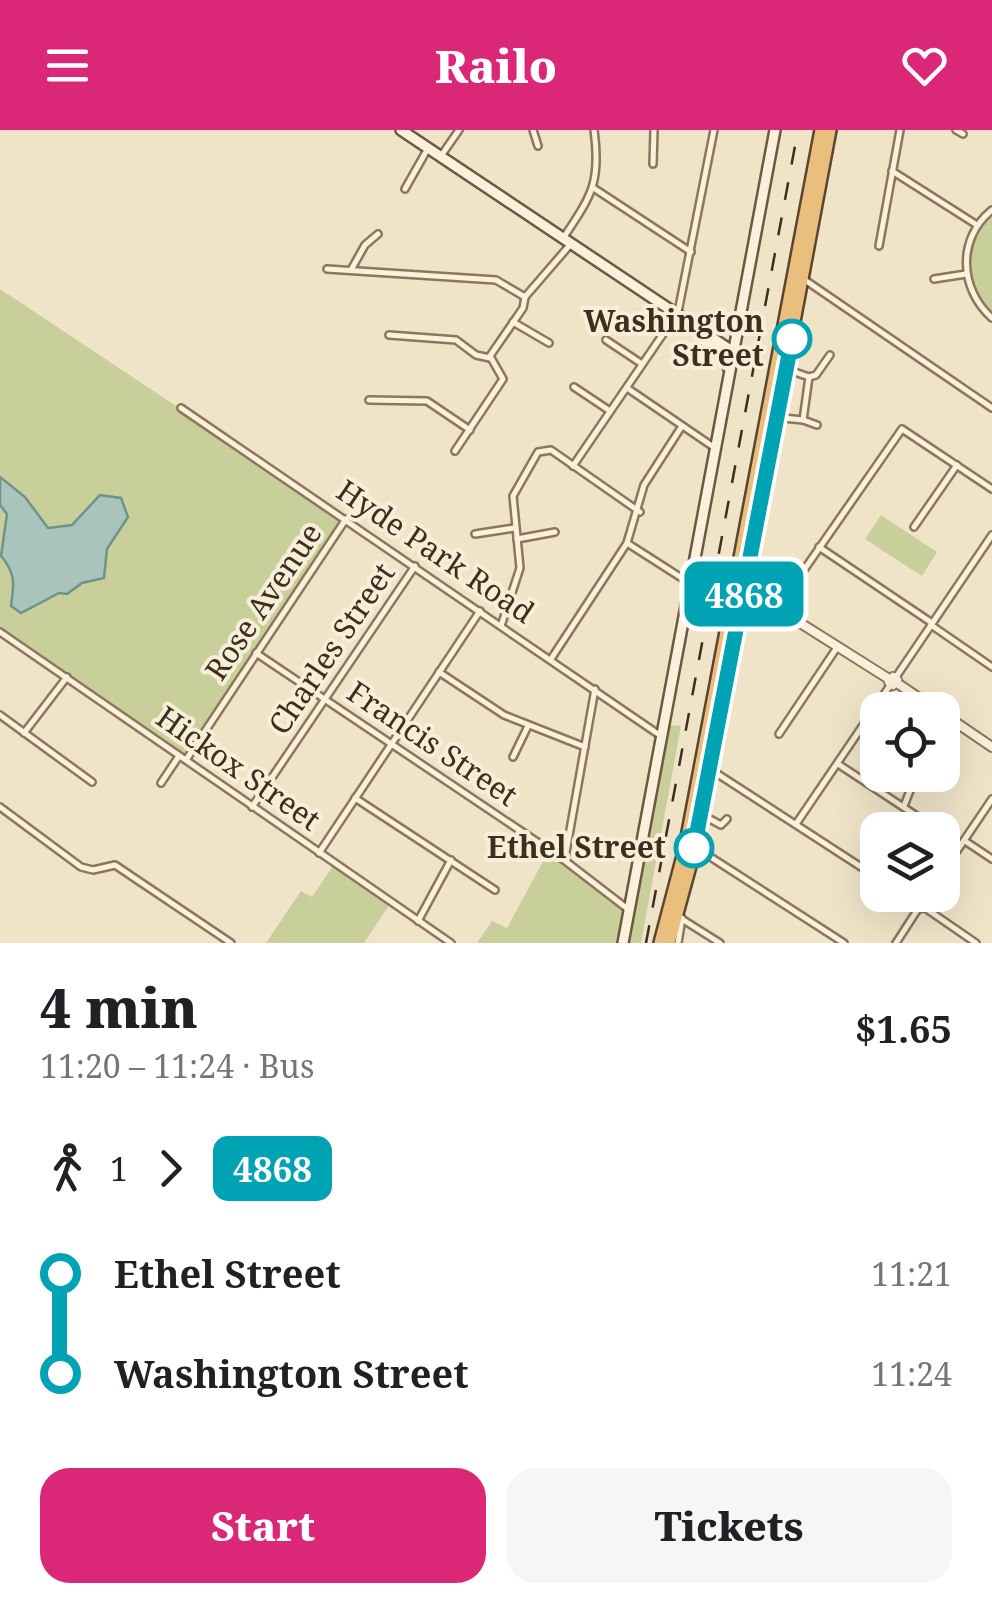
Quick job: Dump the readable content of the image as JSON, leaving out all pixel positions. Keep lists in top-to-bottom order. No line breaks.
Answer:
{"streets":{"street":["Hyde Park Road","Rose Avenue","Charles Street","Francis Street","Hickox Street"]},"crossings":[["Hyde Park Road","Rose Avenue"],["Hyde Park Road","Charles Street"],["Rose Avenue","Francis Street"],["Rose Avenue","Hickox Street"],["Charles Street","Francis Street"],["Charles Street","Hickox Street"]],"places":["Washington Street","Ethel Street"],"lines":["bus line 4868"],"page":{"header":"Railo","on_map":"4868","heading":["4 min","11:20 – 11:24 · Bus","$1.65"],"legs":["1","4868"],"list":[{"name":"Ethel Street","value":"11:21"},{"name":"Washington Street","value":"11:24"}],"buttons":["Start","Tickets"]}}
